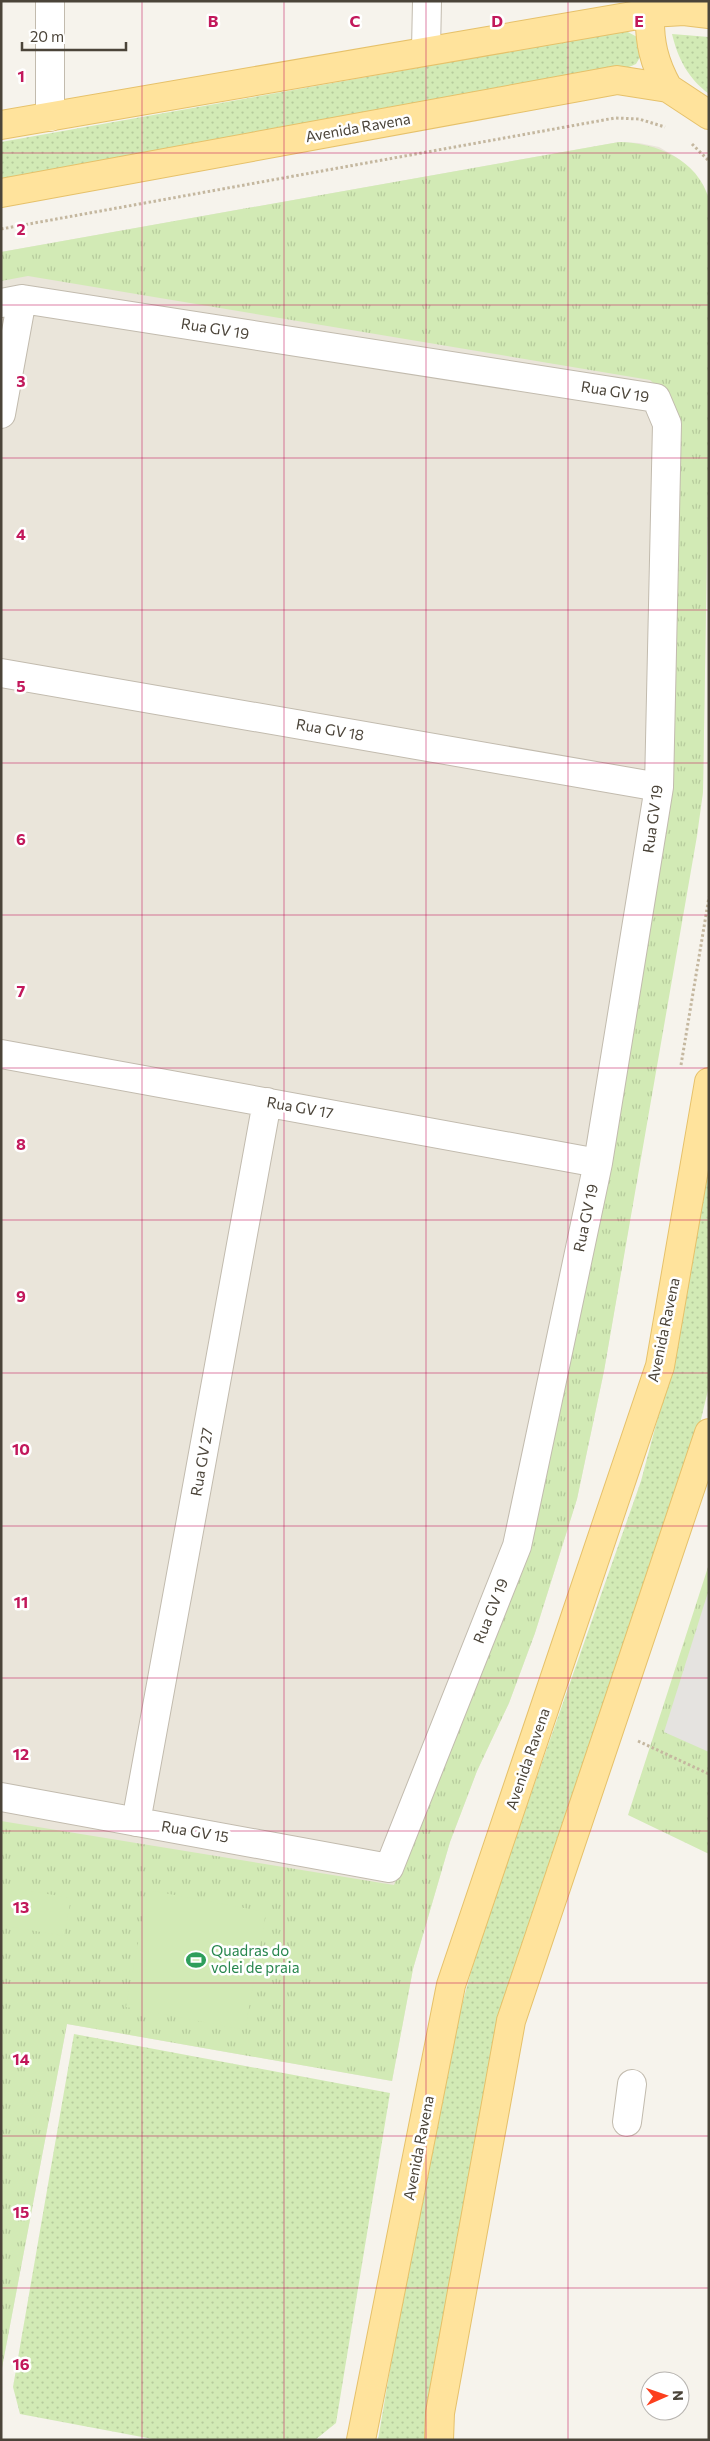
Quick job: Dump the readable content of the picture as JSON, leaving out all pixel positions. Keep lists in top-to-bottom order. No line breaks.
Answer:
{"streets":{"main road":["Avenida Ravena"],"street":["Rua GV 19","Rua GV 18","Rua GV 17","Rua GV 27","Rua GV 15"]},"crossings":[["Rua GV 19","Rua GV 18"],["Rua GV 19","Rua GV 17"],["Rua GV 19","Rua GV 15"],["Rua GV 17","Rua GV 27"],["Rua GV 27","Rua GV 15"]],"places":{"sports":["Quadras do volei de praia"]},"scale_bar":"20 m","north":"right","grid":{"columns":["B","C","D","E"],"rows":["1","2","3","4","5","6","7","8","9","10","11","12","13","14","15","16"]}}
